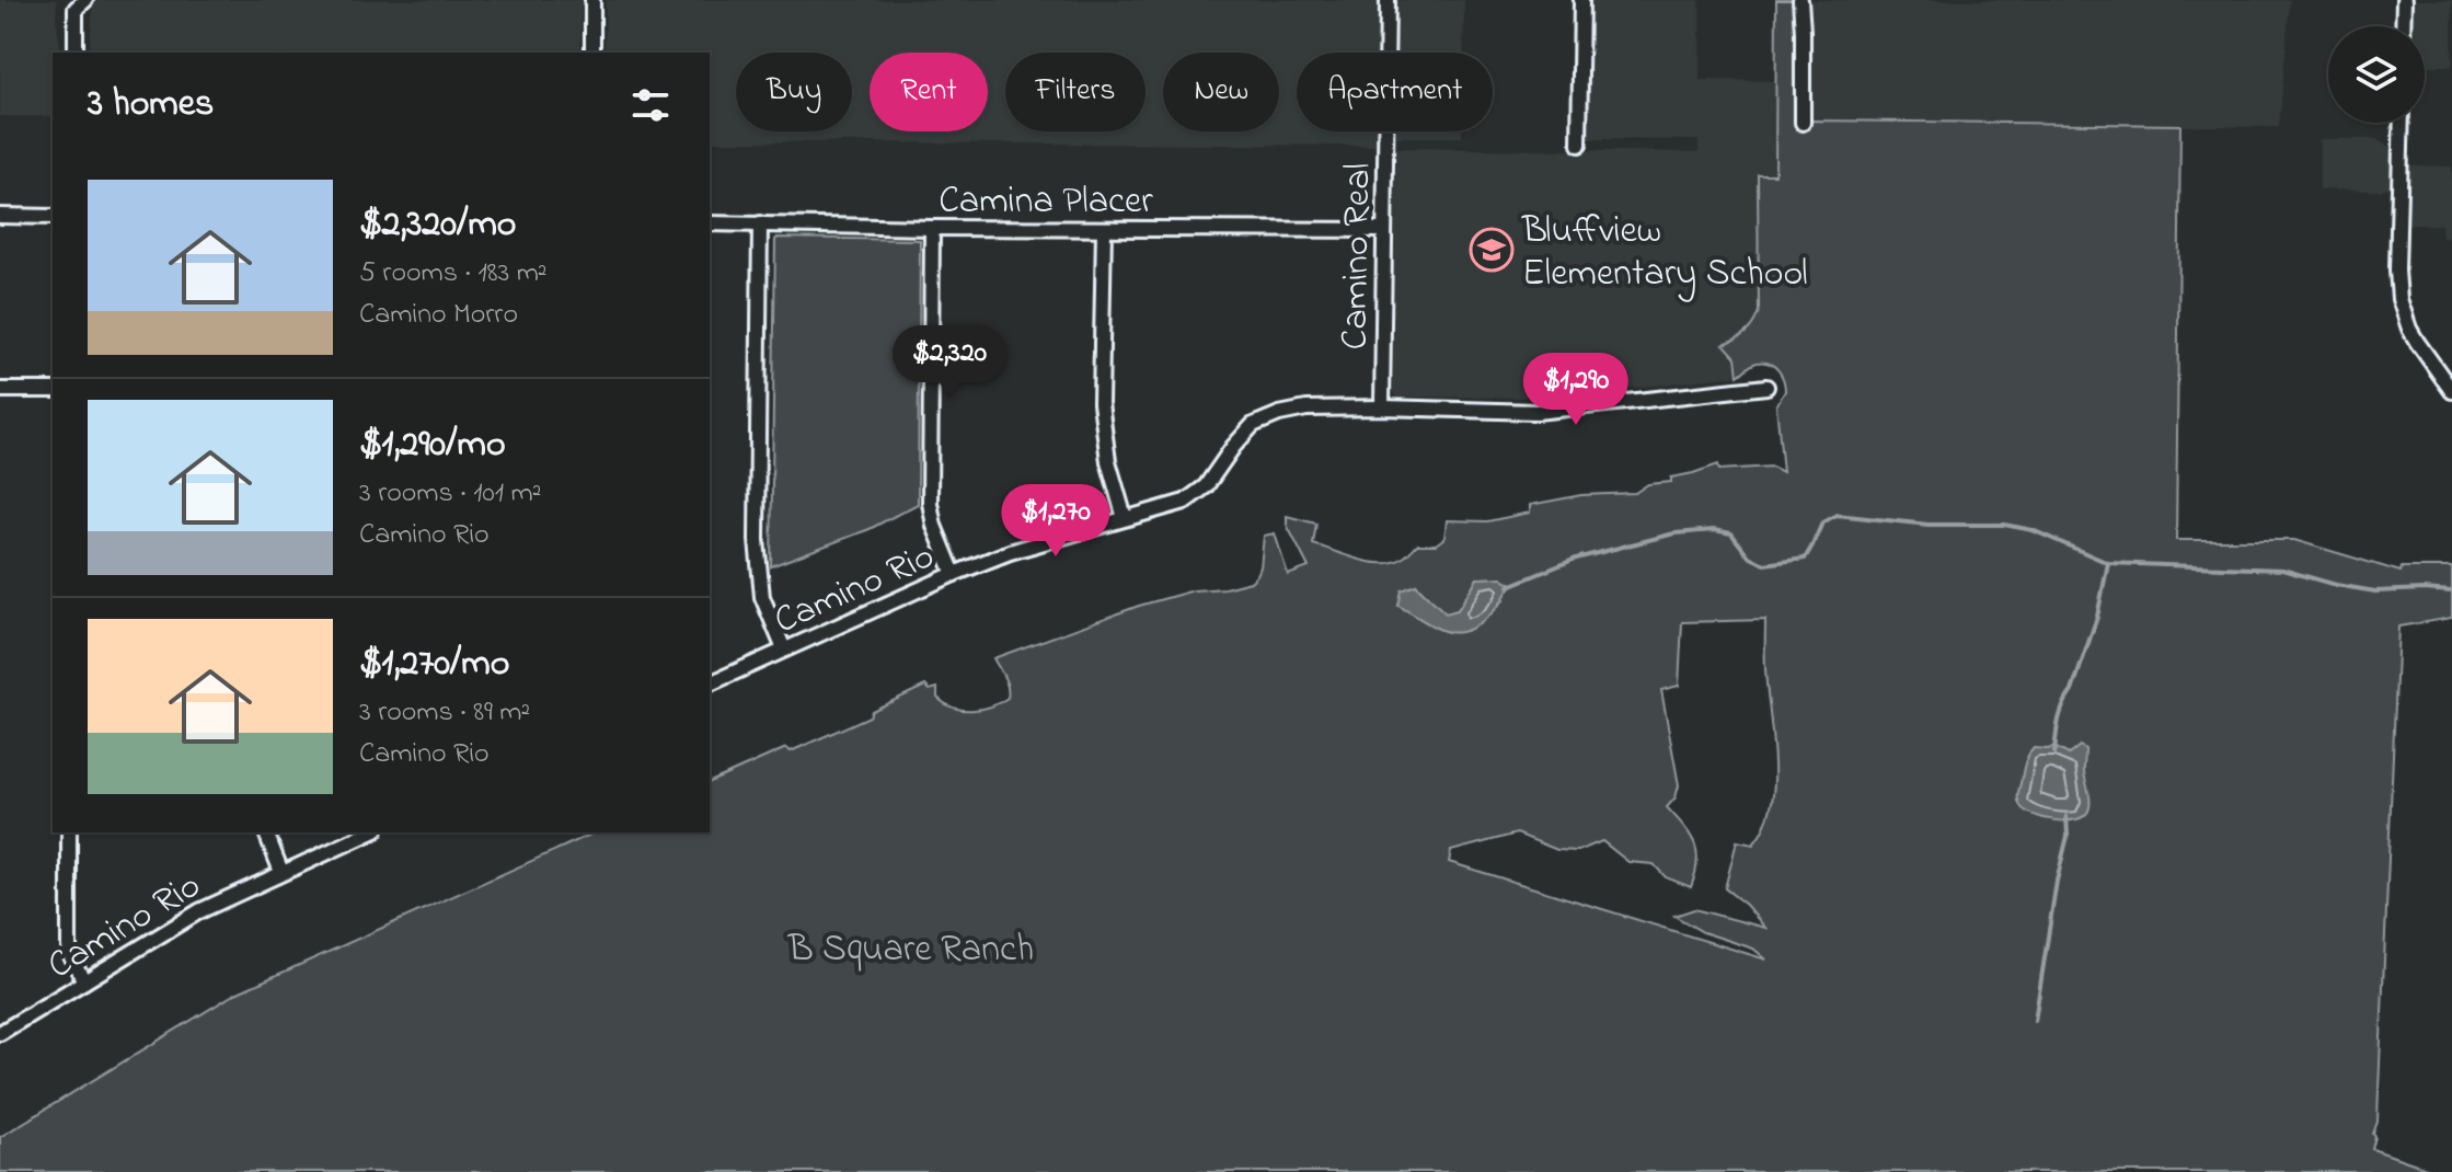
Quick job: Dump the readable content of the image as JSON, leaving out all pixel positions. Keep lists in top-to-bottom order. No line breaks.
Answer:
{"streets":{"street":["Camina Placer","Camino Real","Camino Rio"]},"crossings":[["Camina Placer","Camino Real"],["Camino Real","Camino Rio"]],"parks":["B Square Ranch"],"places":{"school or university":["Bluffview Elementary School"]},"page":{"chip":["Buy","Rent","Filters","New","Apartment"],"heading":"3 homes","list":[{"name":"$2,320/mo","note":"5 rooms · 183 m² · Camino Morro"},{"name":"$1,290/mo","note":"3 rooms · 101 m² · Camino Rio"},{"name":"$1,270/mo","note":"3 rooms · 89 m² · Camino Rio"}],"price":["$2,320","$1,290","$1,270"]}}
